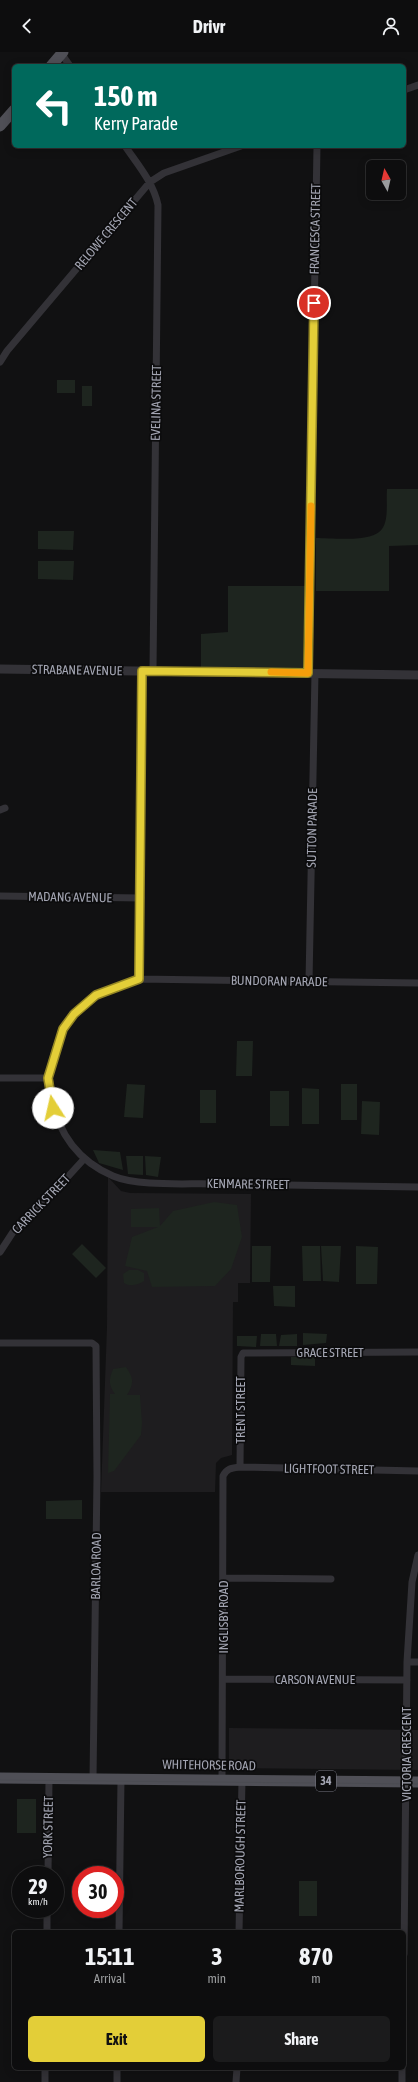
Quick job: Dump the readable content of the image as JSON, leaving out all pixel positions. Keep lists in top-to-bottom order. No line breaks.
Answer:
{"streets":{"main road":["WHITEHORSE ROAD","34"],"street":["FRANCESCA STREET","RELOWE CRESCENT","EVELINA STREET","STRABANE AVENUE","SUTTON PARADE","MADANG AVENUE","BUNDORAN PARADE","KENMARE STREET","CARRICK STREET","GRACE STREET","TRENT STREET","LIGHTFOOT STREET","BARLOA ROAD","INGLISBY ROAD","CARSON AVENUE","VICTORIA CRESCENT","YORK STREET","MARLBOROUGH STREET"]},"crossings":[["FRANCESCA STREET","STRABANE AVENUE"],["FRANCESCA STREET","SUTTON PARADE"],["RELOWE CRESCENT","EVELINA STREET"],["EVELINA STREET","STRABANE AVENUE"],["STRABANE AVENUE","SUTTON PARADE"],["SUTTON PARADE","BUNDORAN PARADE"],["KENMARE STREET","CARRICK STREET"],["GRACE STREET","TRENT STREET"],["TRENT STREET","LIGHTFOOT STREET"],["TRENT STREET","INGLISBY ROAD"],["LIGHTFOOT STREET","INGLISBY ROAD"],["BARLOA ROAD","WHITEHORSE ROAD"],["INGLISBY ROAD","CARSON AVENUE"],["INGLISBY ROAD","WHITEHORSE ROAD"],["CARSON AVENUE","VICTORIA CRESCENT"],["VICTORIA CRESCENT","WHITEHORSE ROAD"],["WHITEHORSE ROAD","YORK STREET"],["WHITEHORSE ROAD","MARLBOROUGH STREET"]],"north":"top","page":{"header":"Drivr","turn":["150 m","Kerry Parade"],"speed":"29 km/h","limit":"30","eta":["15:11","Arrival","3","min","870","m"],"buttons":["Exit","Share"]}}
